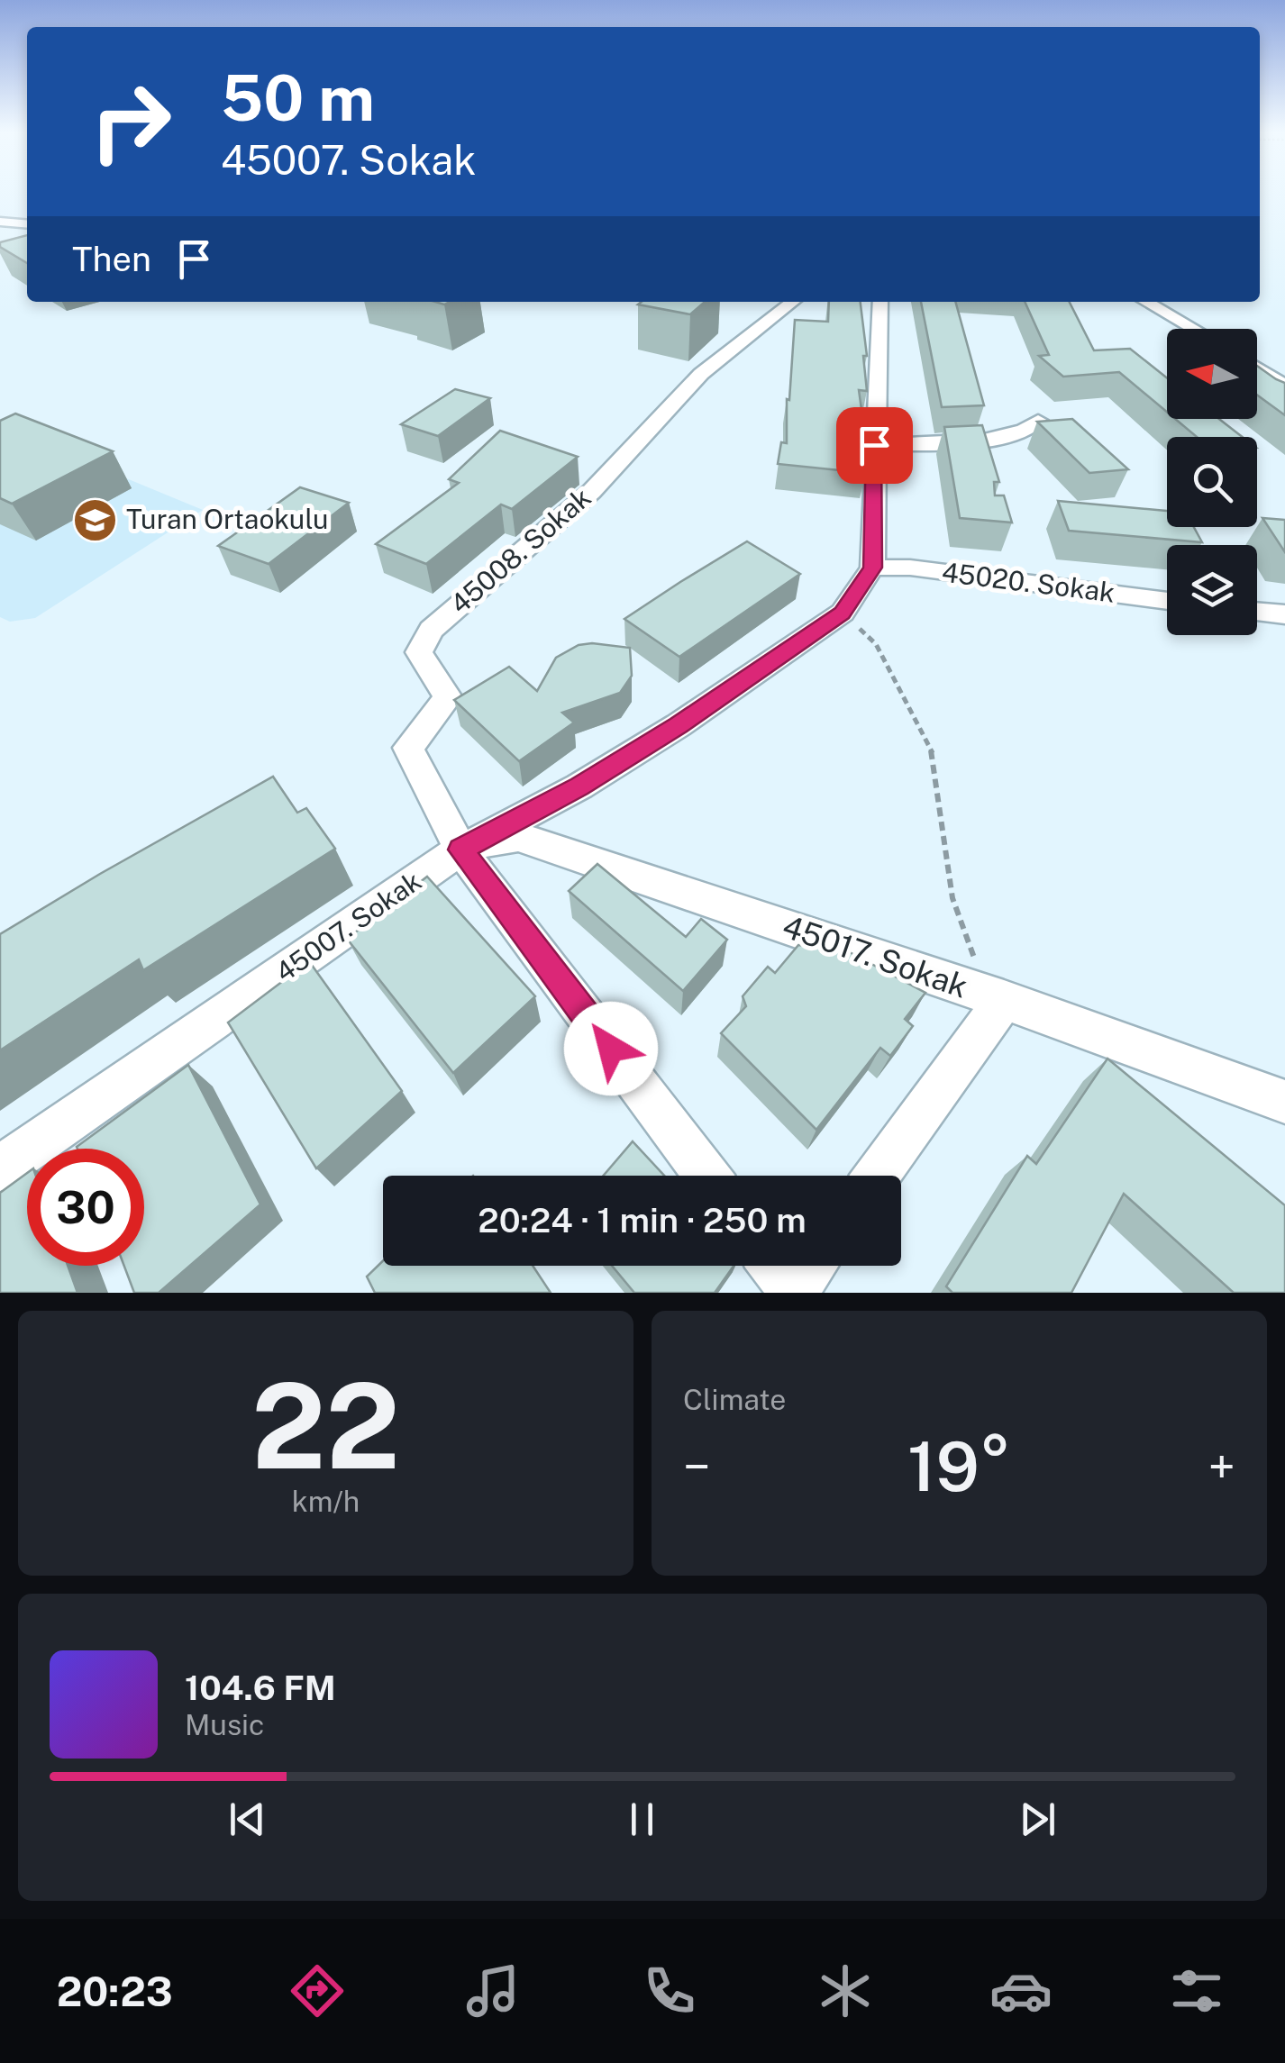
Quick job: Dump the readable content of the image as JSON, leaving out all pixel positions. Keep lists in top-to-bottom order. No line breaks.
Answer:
{"streets":{"street":["45008. Sokak","45020. Sokak","45007. Sokak","45017. Sokak"]},"crossings":[["45008. Sokak","45007. Sokak"],["45008. Sokak","45017. Sokak"],["45020. Sokak","45007. Sokak"],["45007. Sokak","45017. Sokak"]],"places":{"school or university":["Turan Ortaokulu"]},"north":"left","page":{"turn":["50 m","45007. Sokak"],"then":"Then","limit":"30","trip":"20:24 · 1 min · 250 m","tile":[["22","km/h"],"Climate"],"heat":["−","19°","+"],"song":["104.6 FM","Music"],"tabs":"20:23"}}
